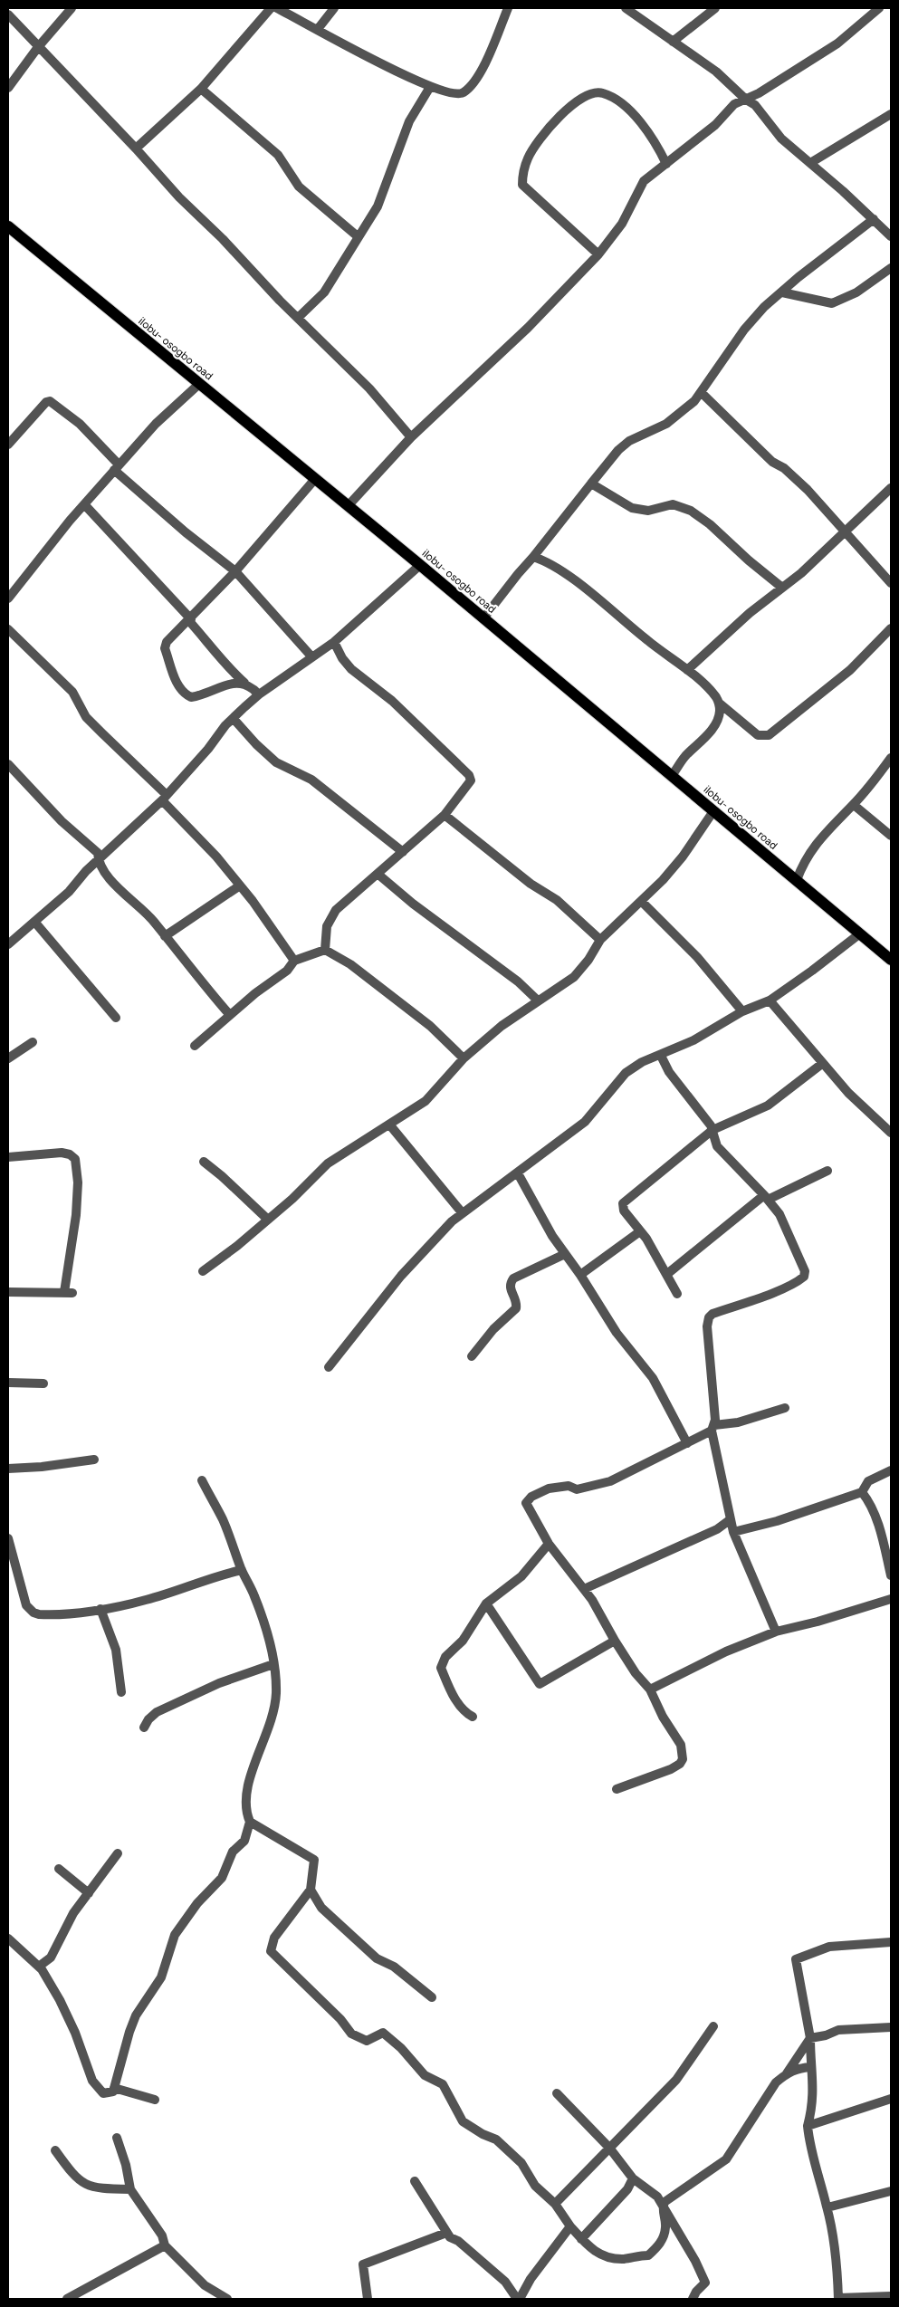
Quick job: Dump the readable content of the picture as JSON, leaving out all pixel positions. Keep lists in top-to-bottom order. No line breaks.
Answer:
{"streets":{"main road":["ilobu- osogbo road"]}}
